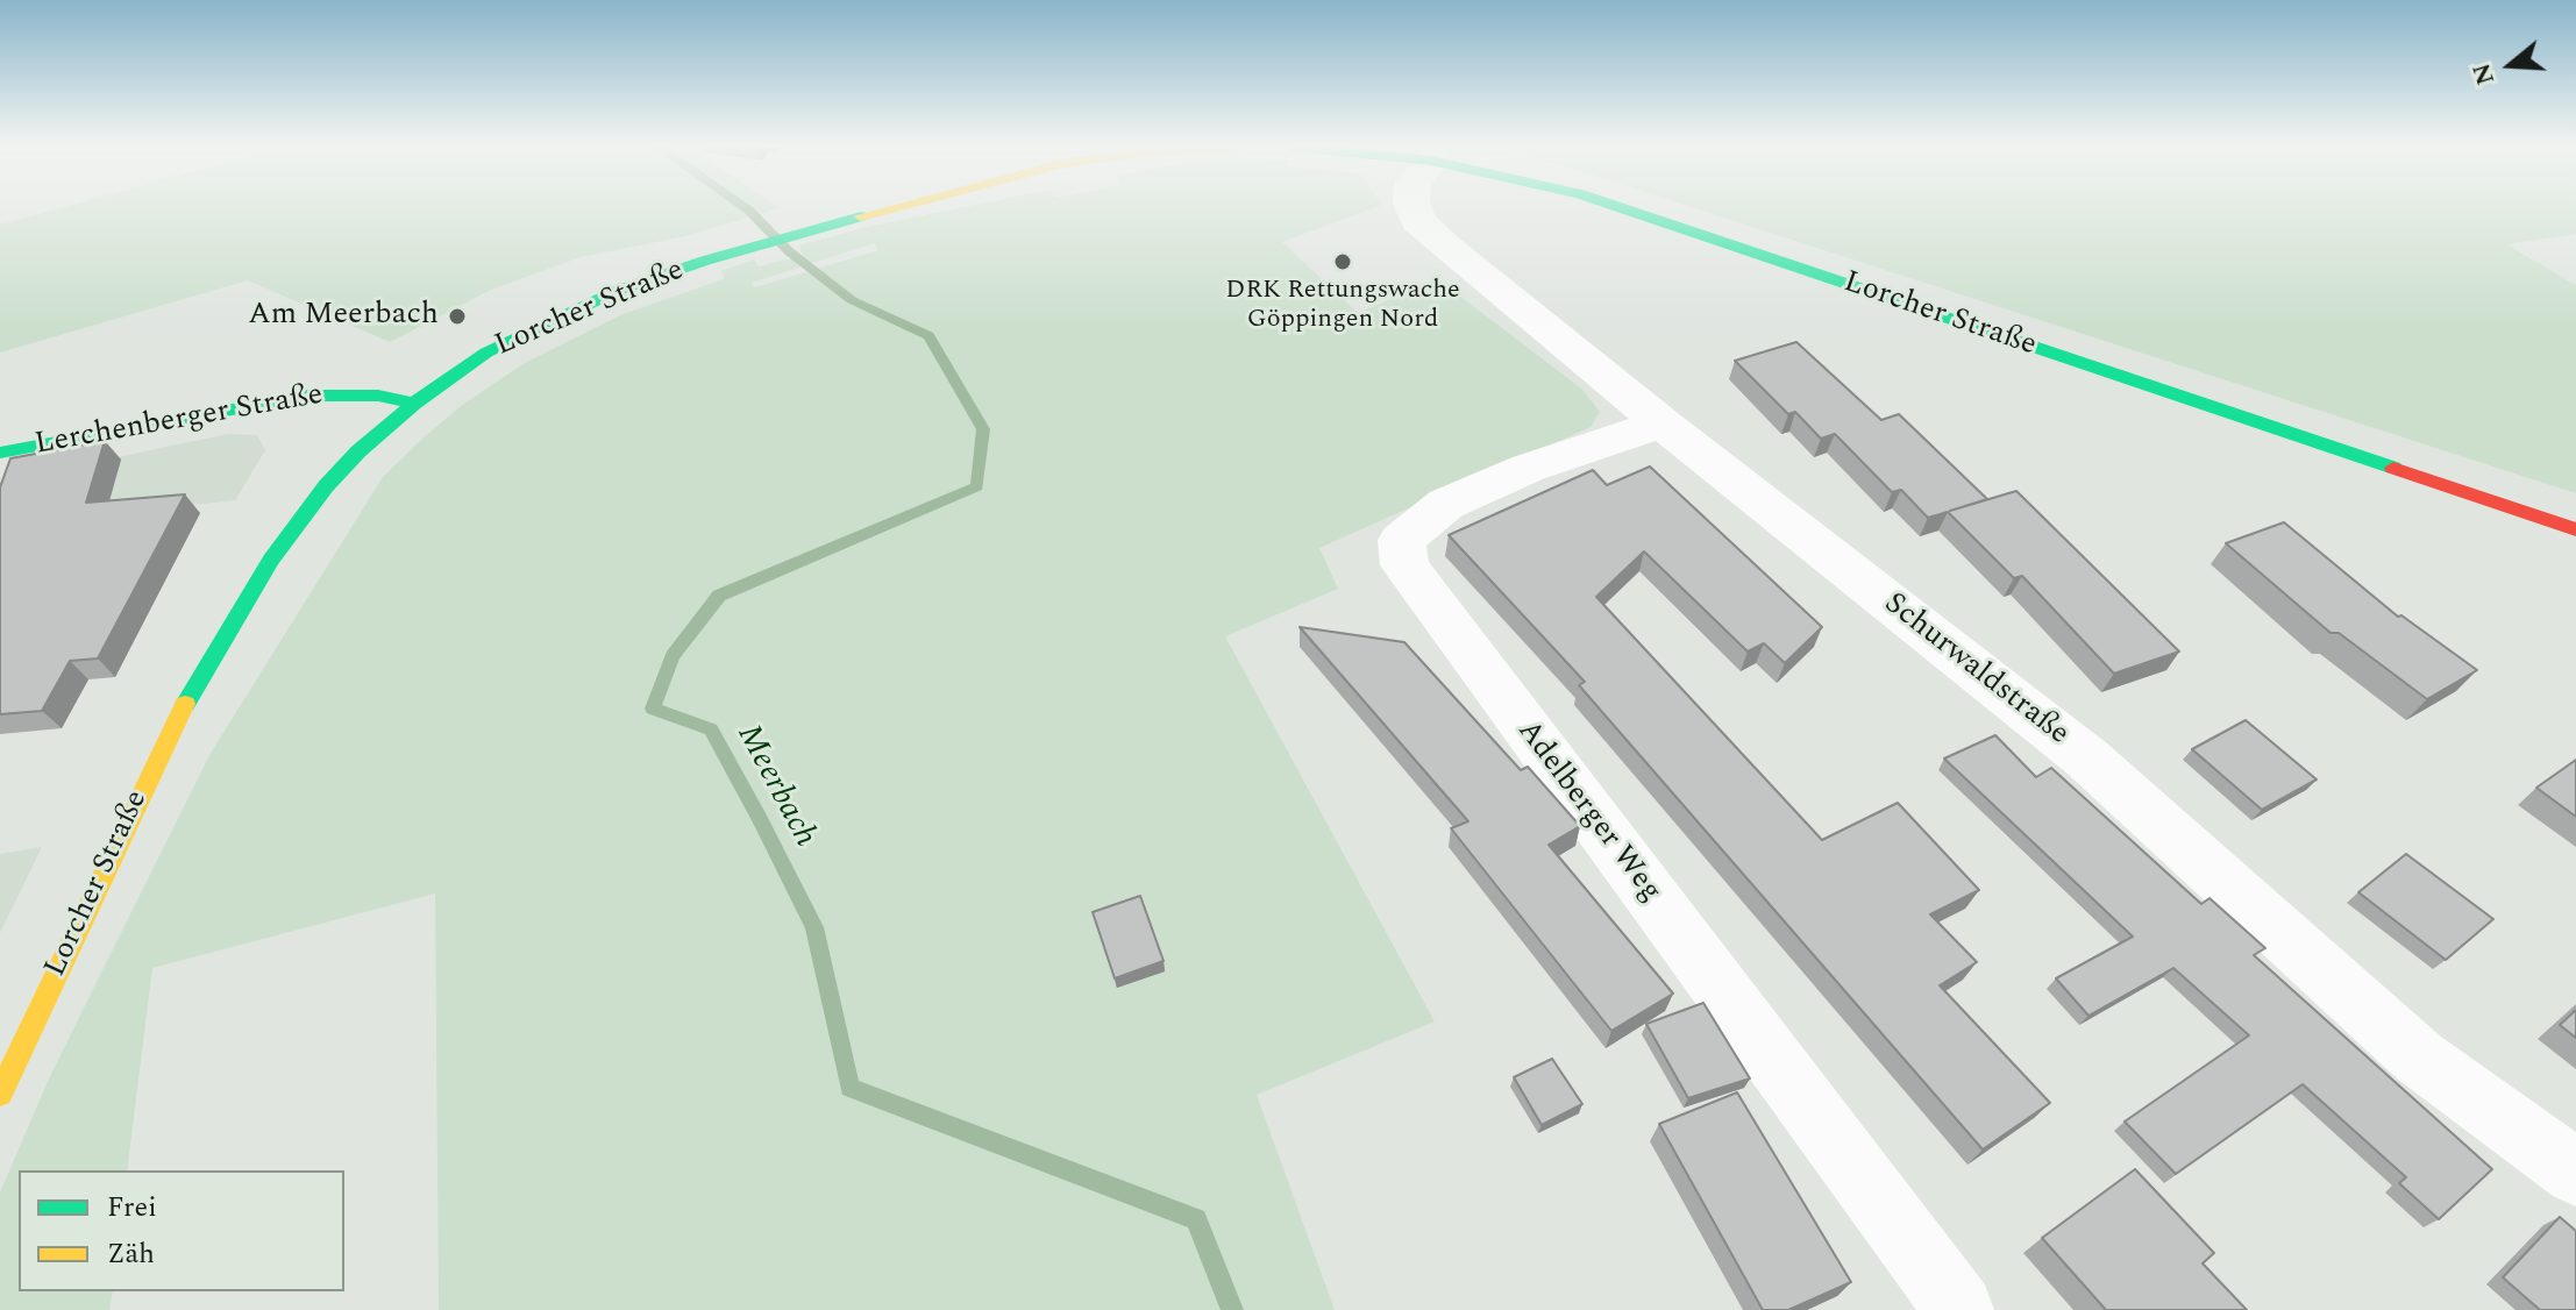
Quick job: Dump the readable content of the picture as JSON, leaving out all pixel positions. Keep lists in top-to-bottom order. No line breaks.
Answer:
{"streets":{"main road":["Lorcher Straße","Lerchenberger Straße"],"street":["Schurwaldstraße","Adelberger Weg"]},"crossings":[["Lorcher Straße","Lerchenberger Straße"],["Schurwaldstraße","Adelberger Weg"]],"water":["Meerbach"],"places":["DRK Rettungswache Göppingen Nord","Am Meerbach"],"legend":["Frei","Zäh"],"north":"left"}
